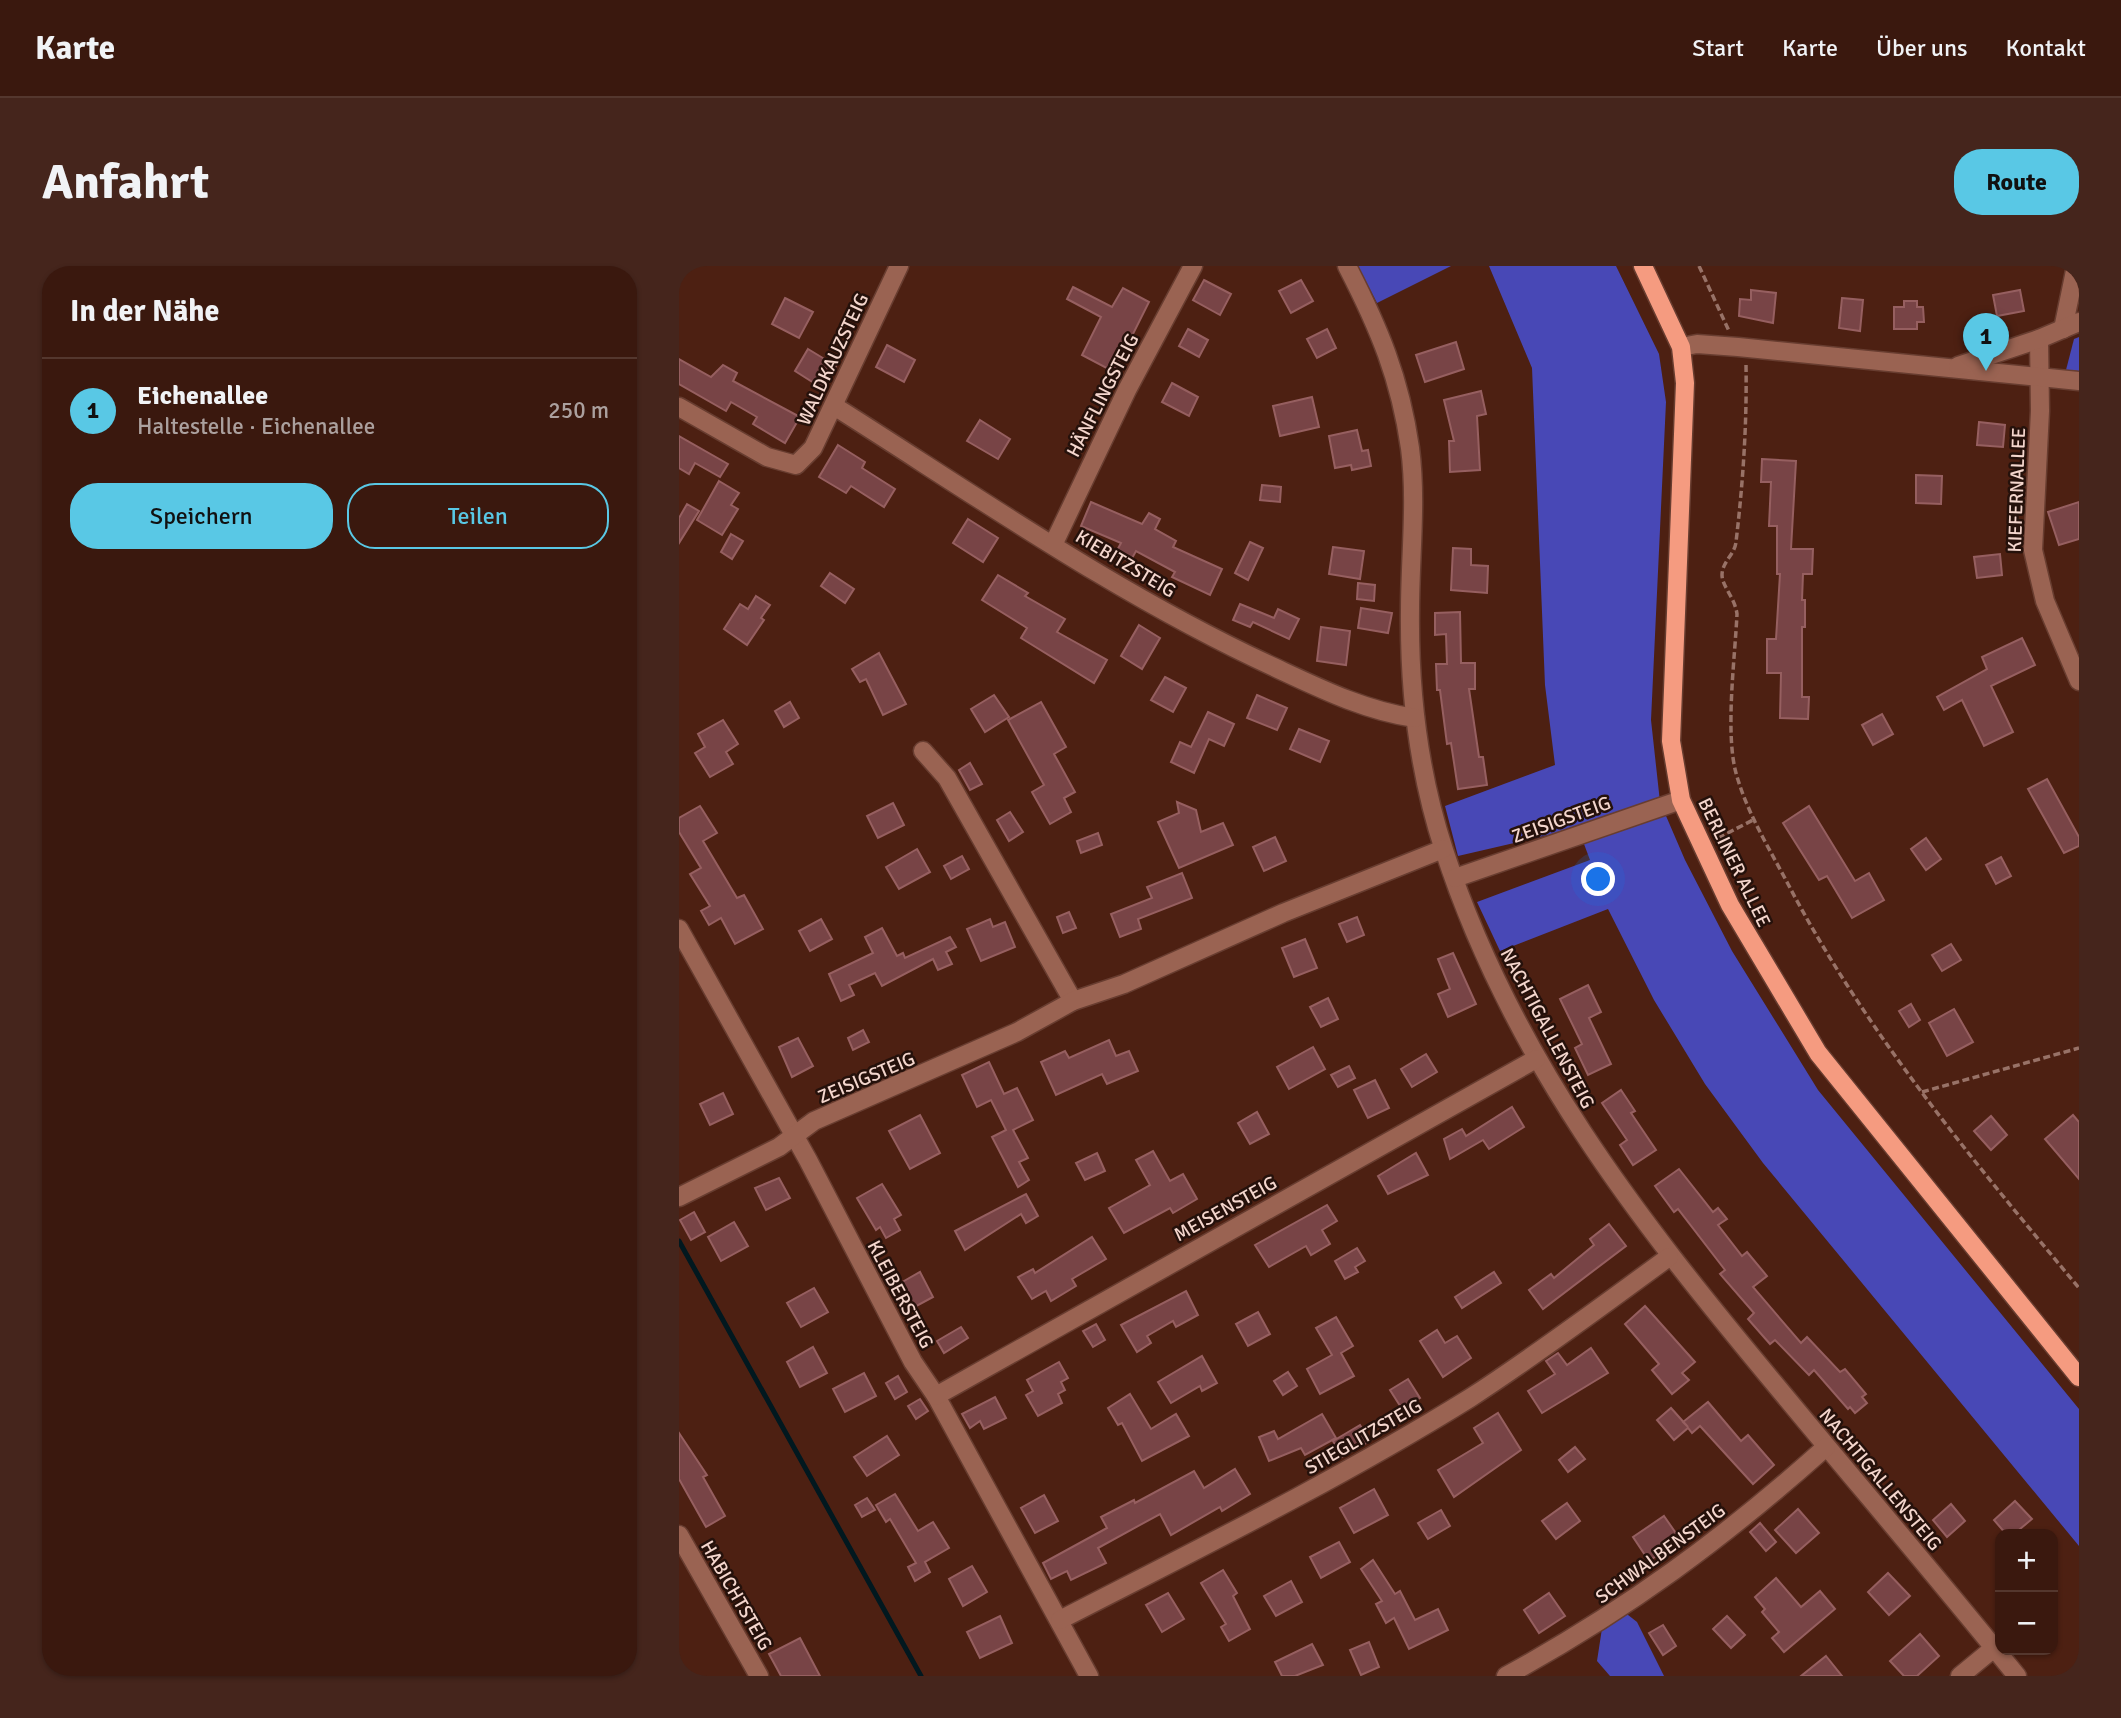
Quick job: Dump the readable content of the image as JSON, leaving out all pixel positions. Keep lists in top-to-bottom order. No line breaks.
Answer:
{"streets":{"main road":["BERLINER ALLEE"],"street":["WALDKAUZSTEIG","HÄNFLINGSTEIG","KIEFERNALLEE","KIEBITZSTEIG","ZEISIGSTEIG","NACHTIGALLENSTEIG","MEISENSTEIG","KLEIBERSTEIG","STIEGLITZSTEIG","SCHWALBENSTEIG","HABICHTSTEIG"]},"crossings":[["WALDKAUZSTEIG","KIEBITZSTEIG"],["HÄNFLINGSTEIG","KIEBITZSTEIG"],["KIEBITZSTEIG","NACHTIGALLENSTEIG"],["ZEISIGSTEIG","BERLINER ALLEE"],["ZEISIGSTEIG","NACHTIGALLENSTEIG"],["ZEISIGSTEIG","KLEIBERSTEIG"],["NACHTIGALLENSTEIG","MEISENSTEIG"],["NACHTIGALLENSTEIG","STIEGLITZSTEIG"],["NACHTIGALLENSTEIG","SCHWALBENSTEIG"],["MEISENSTEIG","KLEIBERSTEIG"],["KLEIBERSTEIG","STIEGLITZSTEIG"]],"page":{"header":"Karte","nav":["Start","Karte","Über uns","Kontakt"],"buttons":["Route",["Speichern","Teilen"]],"title":"Anfahrt","heading":"In der Nähe","pins":"1","list":[{"mark":"1","name":"Eichenallee","note":"Haltestelle · Eichenallee","value":"250 m"}],"map_buttons":["+","−"]}}
